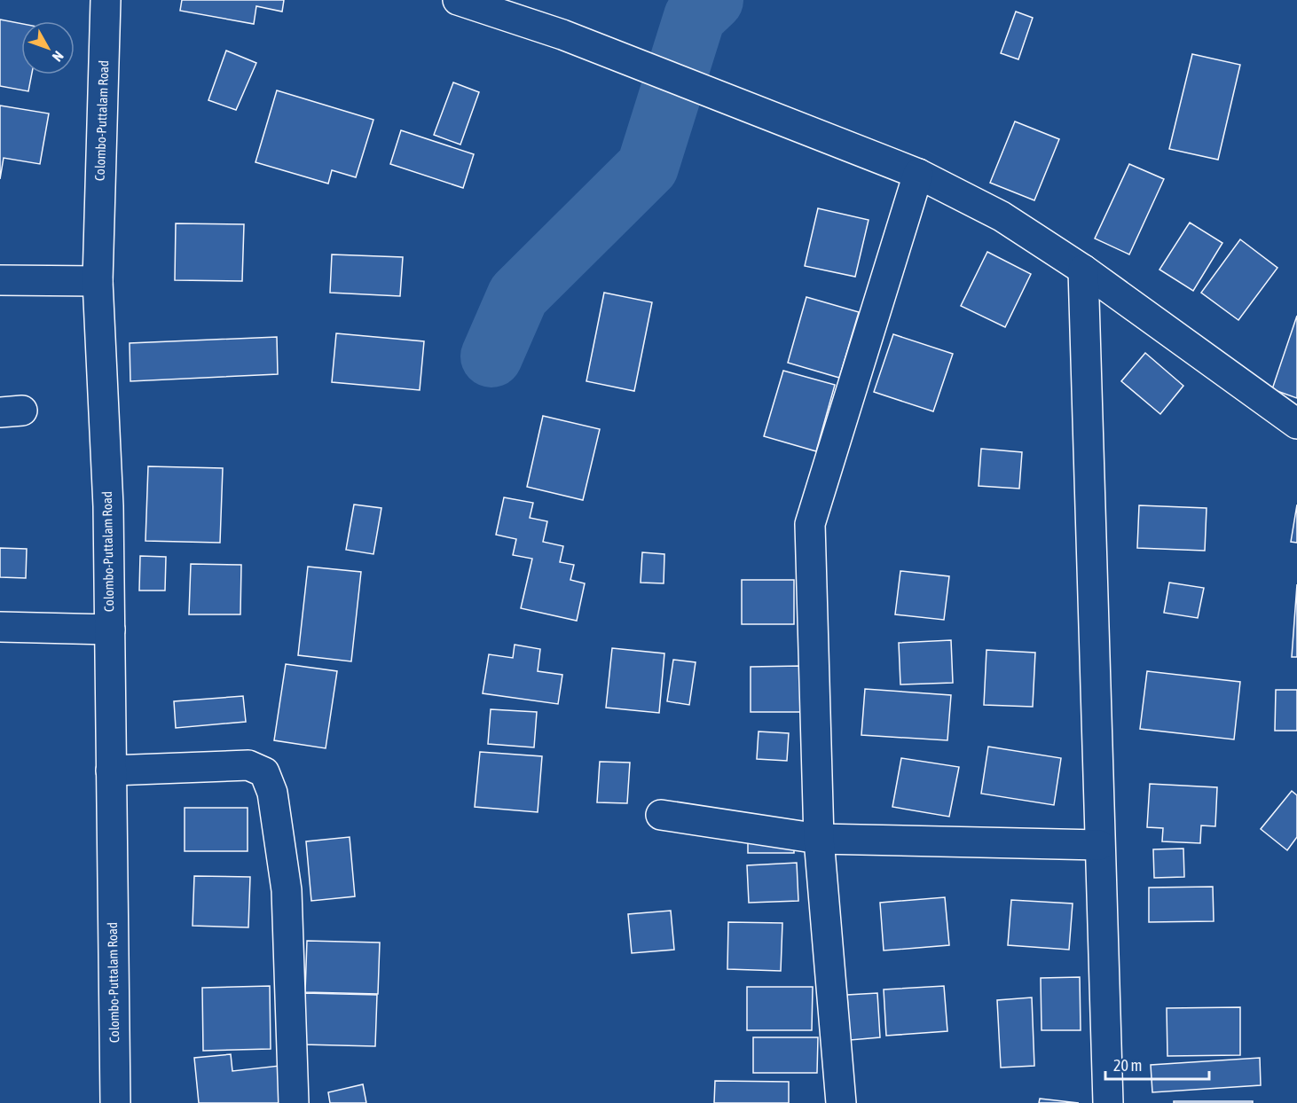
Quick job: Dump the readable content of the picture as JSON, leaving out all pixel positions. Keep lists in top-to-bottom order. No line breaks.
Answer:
{"streets":{"main road":["Colombo-Puttalam Road"]},"scale_bar":"20 m","north":"bottom right"}
